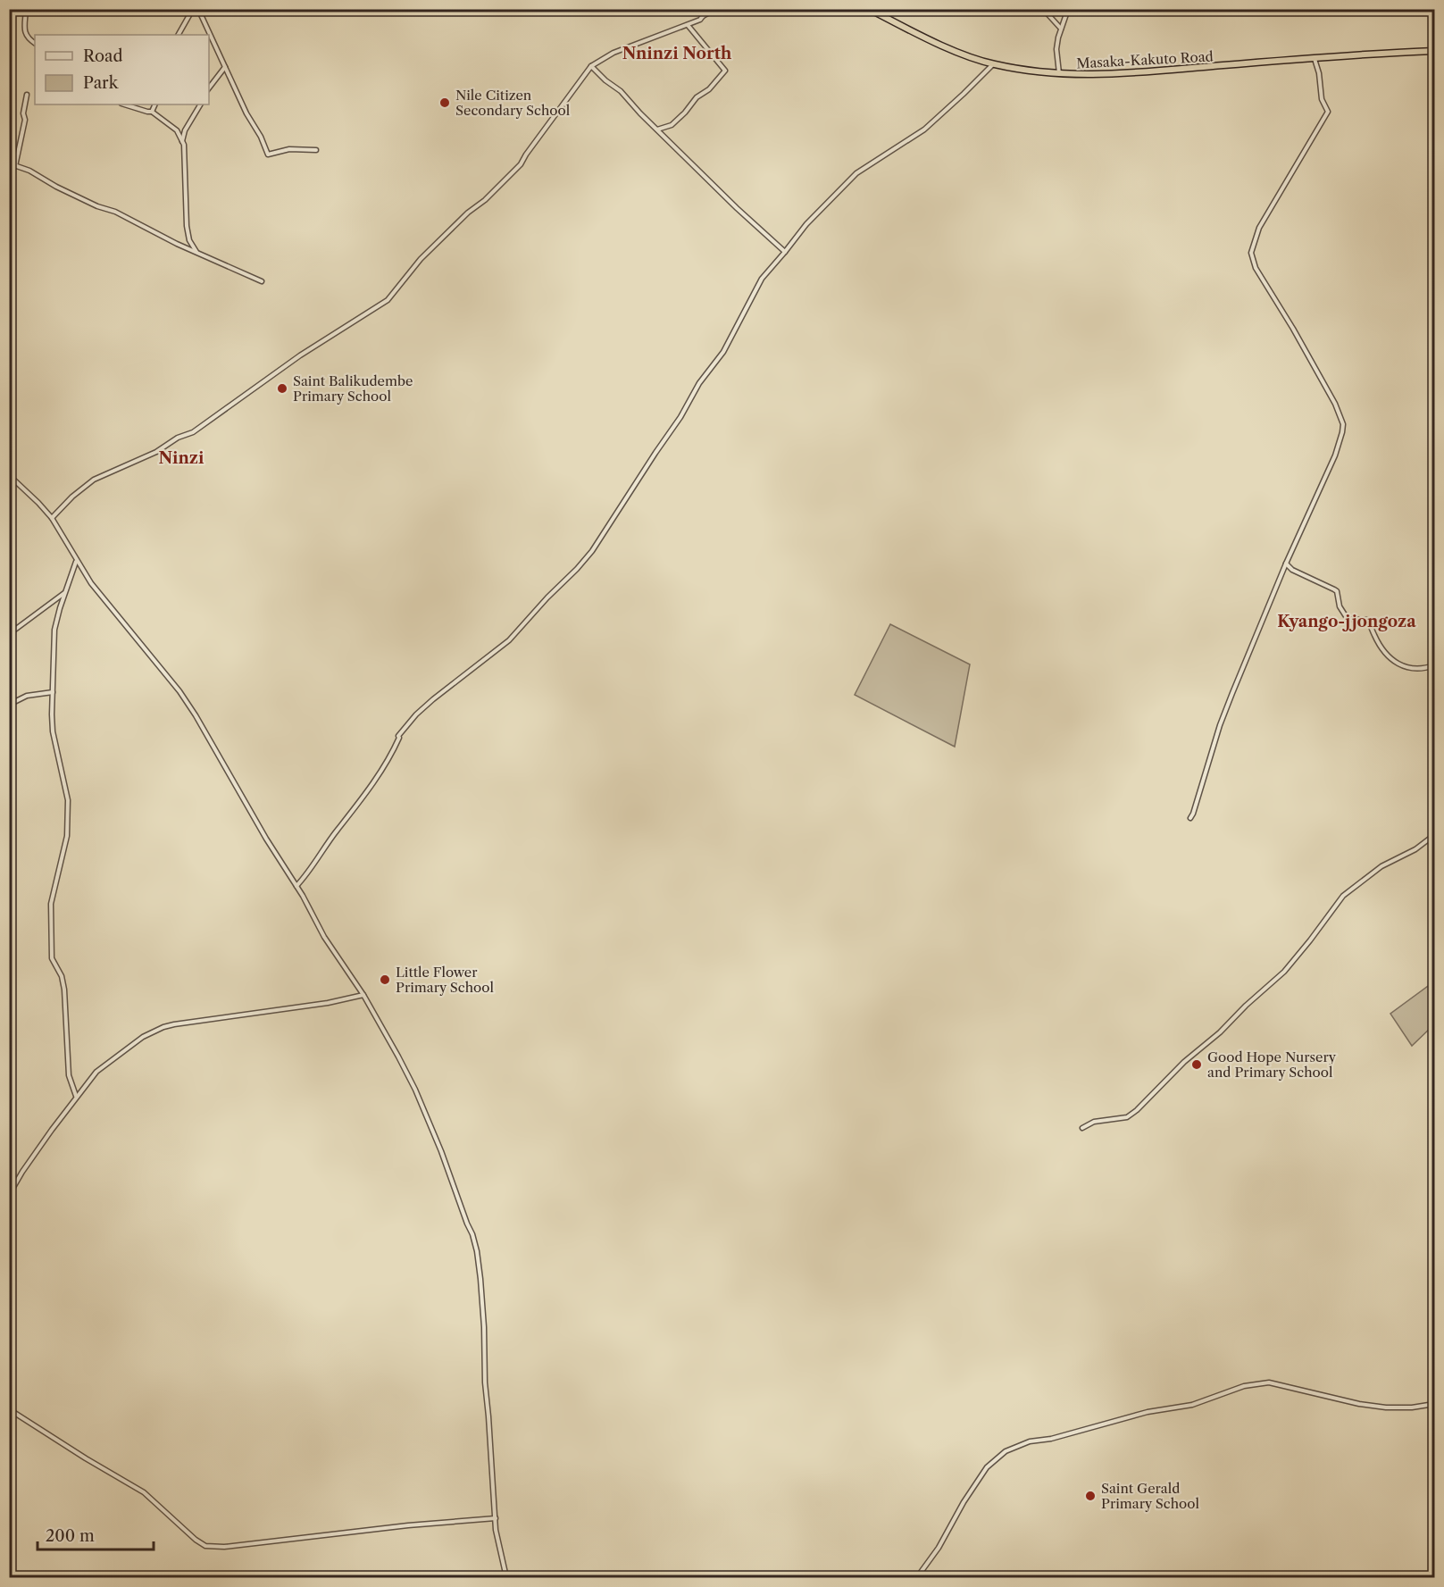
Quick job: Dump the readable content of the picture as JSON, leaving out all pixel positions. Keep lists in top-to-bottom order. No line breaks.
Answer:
{"streets":{"highway":["Masaka-Kakuto Road"]},"districts":["Nninzi North","Ninzi","Kyango-jjongoza"],"places":["Nile Citizen Secondary School","Saint Balikudembe Primary School","Little Flower Primary School","Good Hope Nursery and Primary School","Saint Gerald Primary School"],"legend":["Road","Park"],"scale_bar":"200 m"}
